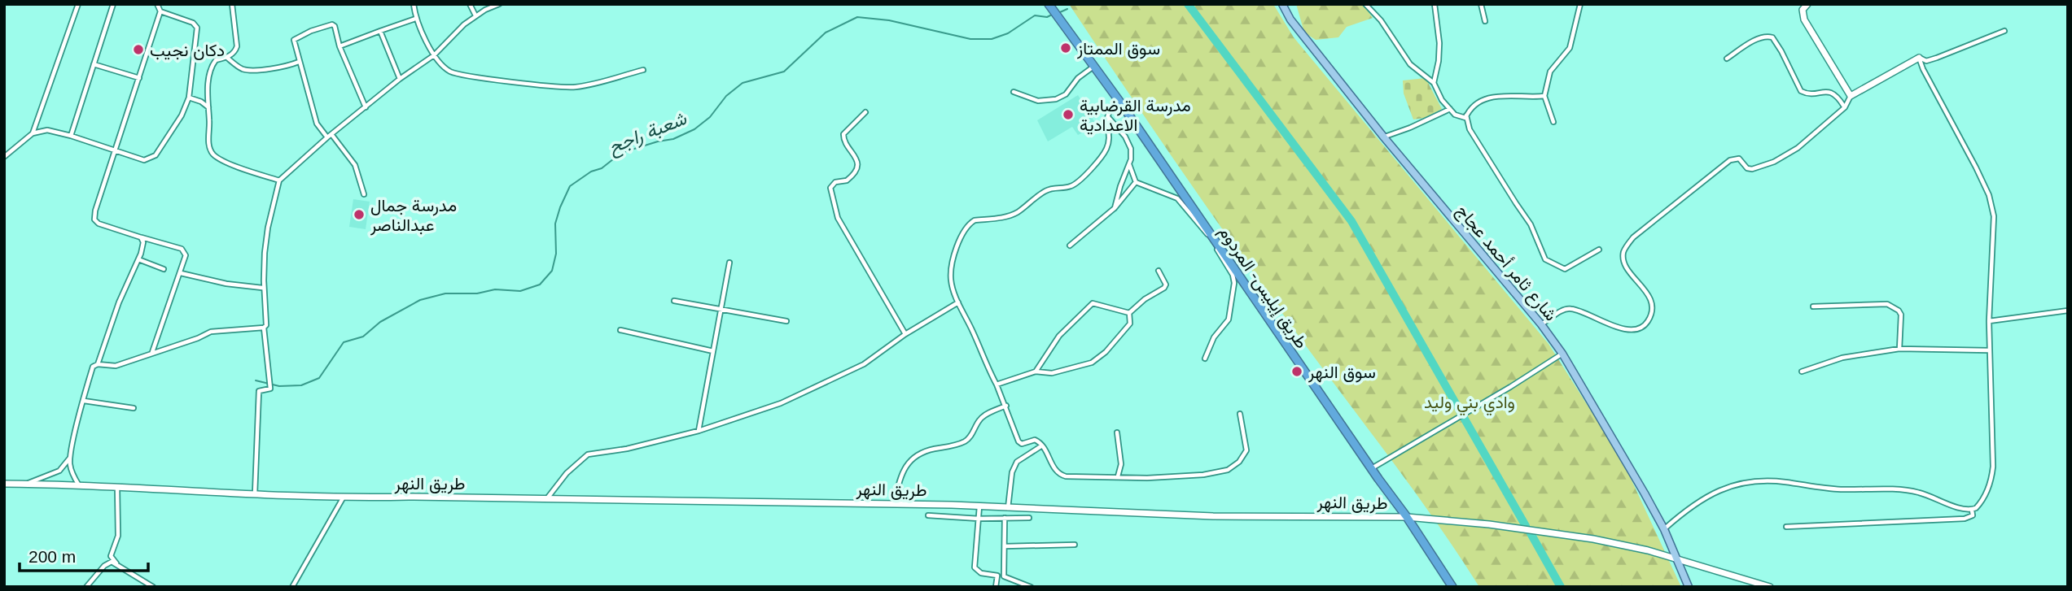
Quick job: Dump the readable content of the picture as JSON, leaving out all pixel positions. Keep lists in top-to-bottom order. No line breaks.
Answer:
{"streets":{"highway":["طريق إيليس- المردوم"],"main road":["شارع ثامر أحمد عجاج","طريق النهر"]},"crossings":[["شارع ثامر أحمد عجاج","طريق النهر"],["طريق إيليس- المردوم","طريق النهر"]],"water":["شعبة راجح"],"parks":["وادي بني وليد"],"places":["سوق الممتاز","دكان نجيب","مدرسة القرضابية الاعدادية","مدرسة جمال عبدالناصر","سوق النهر"],"scale_bar":"200 m"}
